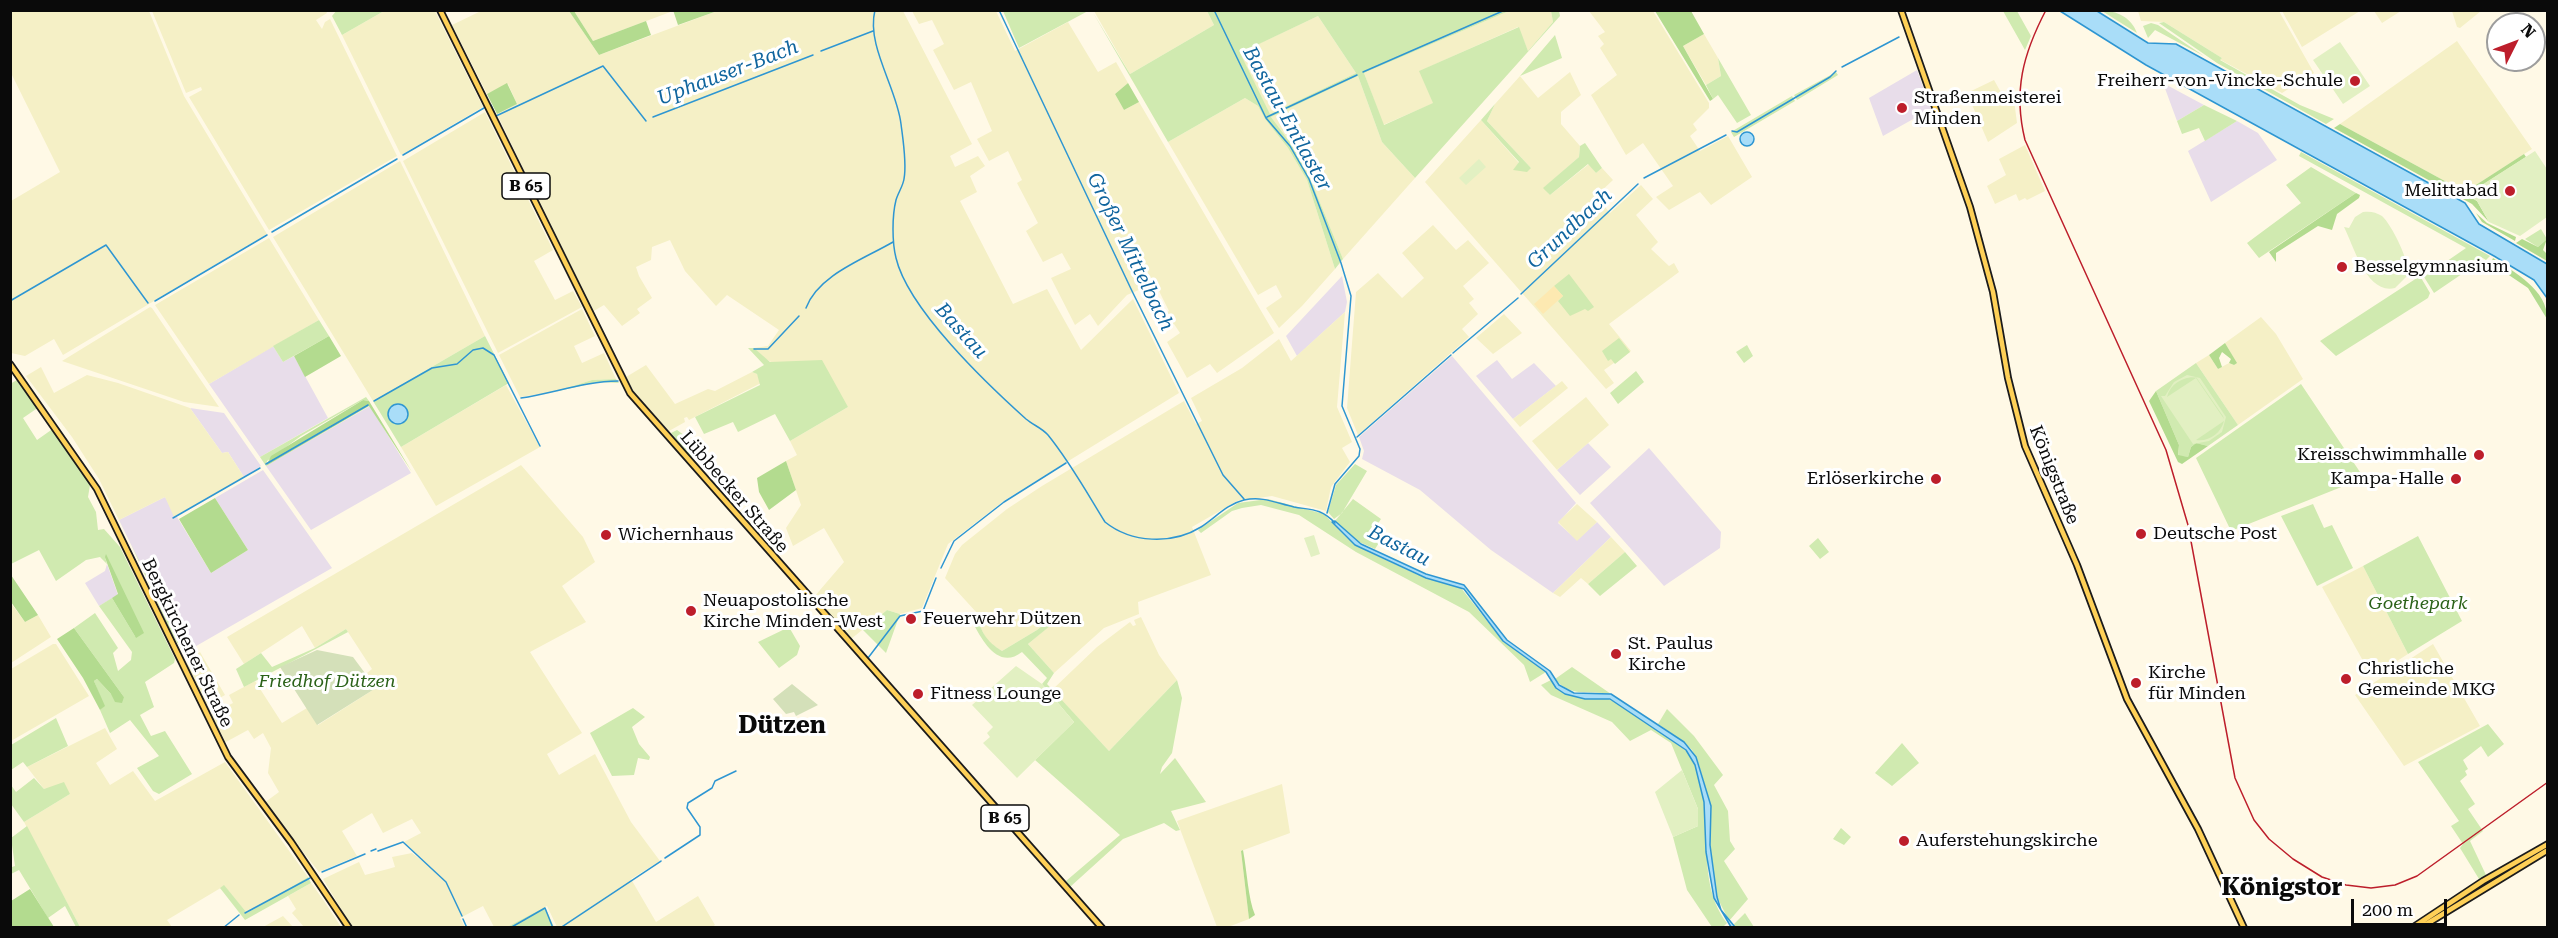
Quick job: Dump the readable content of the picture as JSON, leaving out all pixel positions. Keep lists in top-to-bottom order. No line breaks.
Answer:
{"streets":{"main road":["B 65","Königstraße","Lübbecker Straße","Bergkirchener Straße"]},"districts":["Dützen","Königstor"],"water":["Uphauser-Bach","Bastau-Entlaster","Grundbach","Großer Mittelbach","Bastau"],"parks":["Goethepark","Friedhof Dützen"],"places":["Freiherr-von-Vincke-Schule","Straßenmeisterei Minden","Melittabad","Besselgymnasium","Kreisschwimmhalle","Erlöserkirche","Kampa-Halle","Deutsche Post","Wichernhaus","Neuapostolische Kirche Minden-West","Feuerwehr Dützen","St. Paulus Kirche","Christliche Gemeinde MKG","Kirche für Minden","Fitness Lounge","Auferstehungskirche"],"scale_bar":"200 m","north":"top right"}
